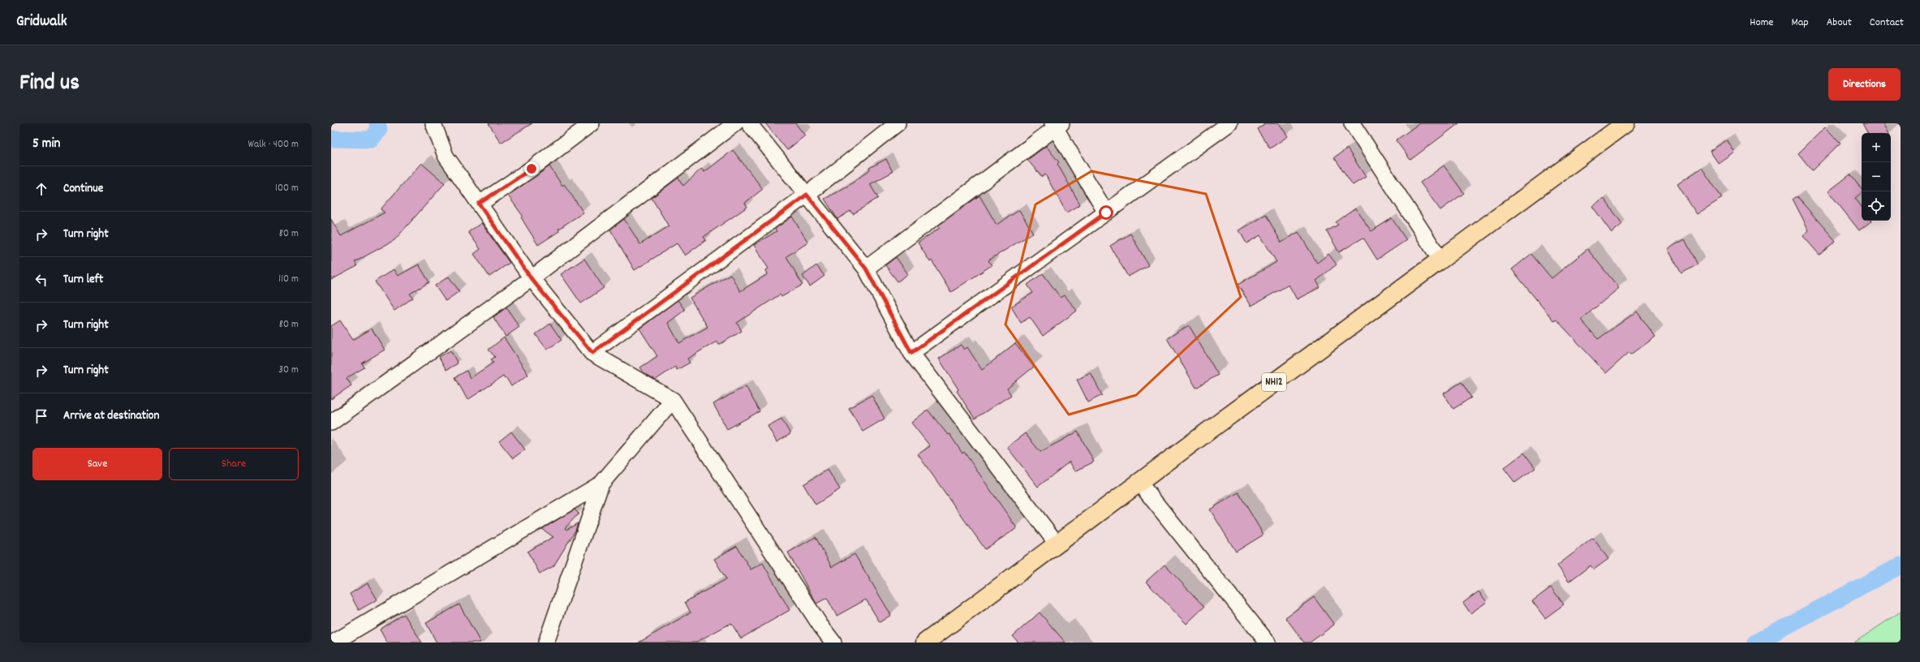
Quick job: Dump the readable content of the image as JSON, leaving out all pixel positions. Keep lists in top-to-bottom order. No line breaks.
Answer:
{"streets":{"highway":["NH12"]},"page":{"header":"Gridwalk","nav":["Home","Map","About","Contact"],"title":"Find us","buttons":["Directions",["Save","Share"]],"heading":["5 min","Walk · 400 m"],"map_buttons":["+","−"],"list":[["Continue","100 m"],["Turn right","80 m"],["Turn left","110 m"],["Turn right","80 m"],["Turn right","30 m"],"Arrive at destination"]}}
